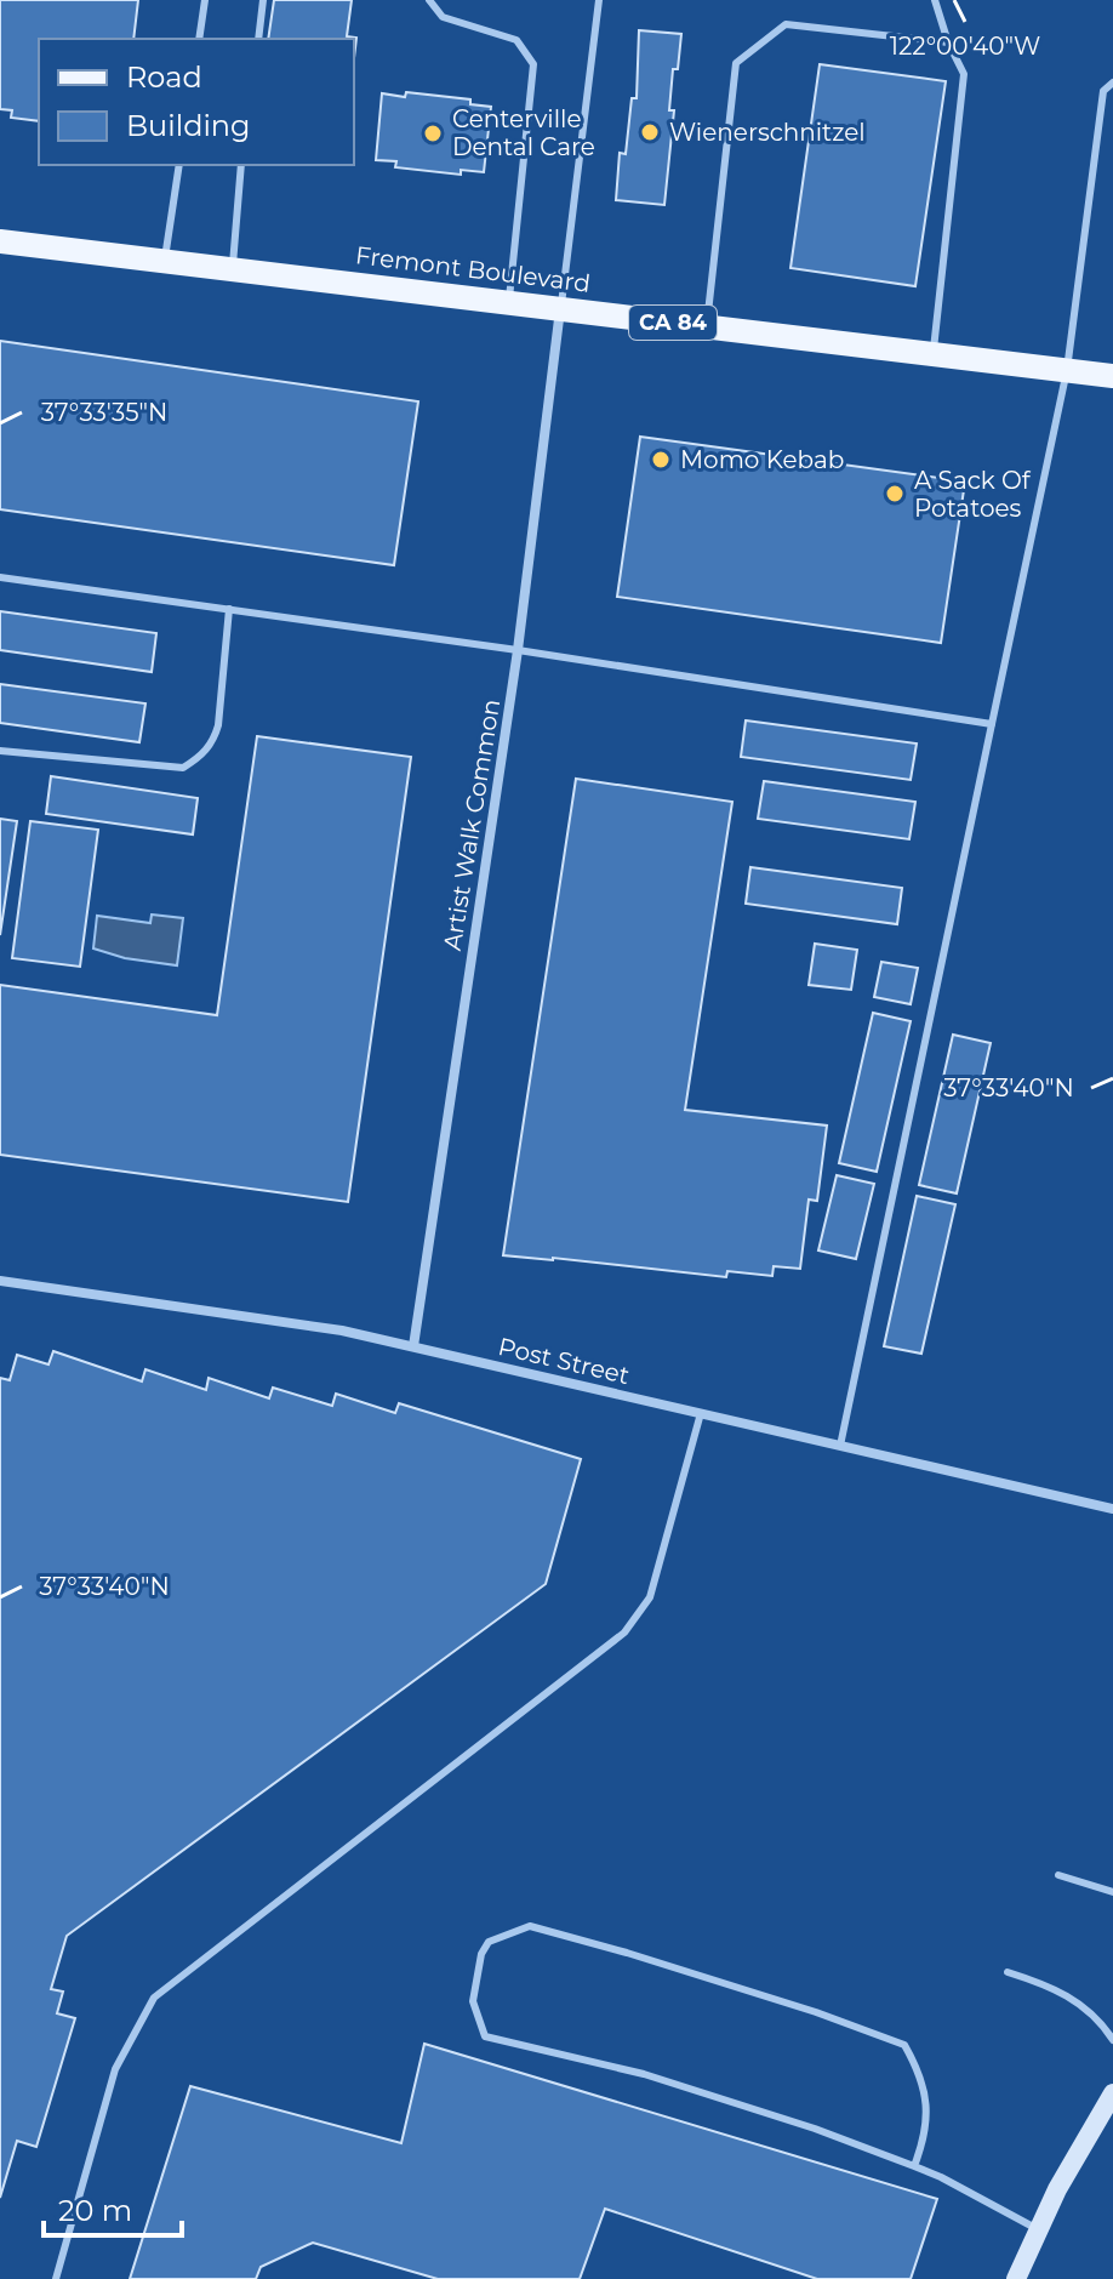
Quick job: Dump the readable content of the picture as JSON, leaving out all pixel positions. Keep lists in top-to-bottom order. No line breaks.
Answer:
{"streets":{"main road":["Fremont Boulevard","CA 84"],"street":["Artist Walk Common","Post Street"]},"crossings":[["Fremont Boulevard","Artist Walk Common"],["Artist Walk Common","Post Street"]],"places":["Wienerschnitzel","Centerville Dental Care","Momo Kebab","A Sack Of Potatoes"],"legend":["Road","Building"],"scale_bar":"20 m","coordinates":["122°00'40\"W","37°33'35\"N","37°33'40\"N"]}
